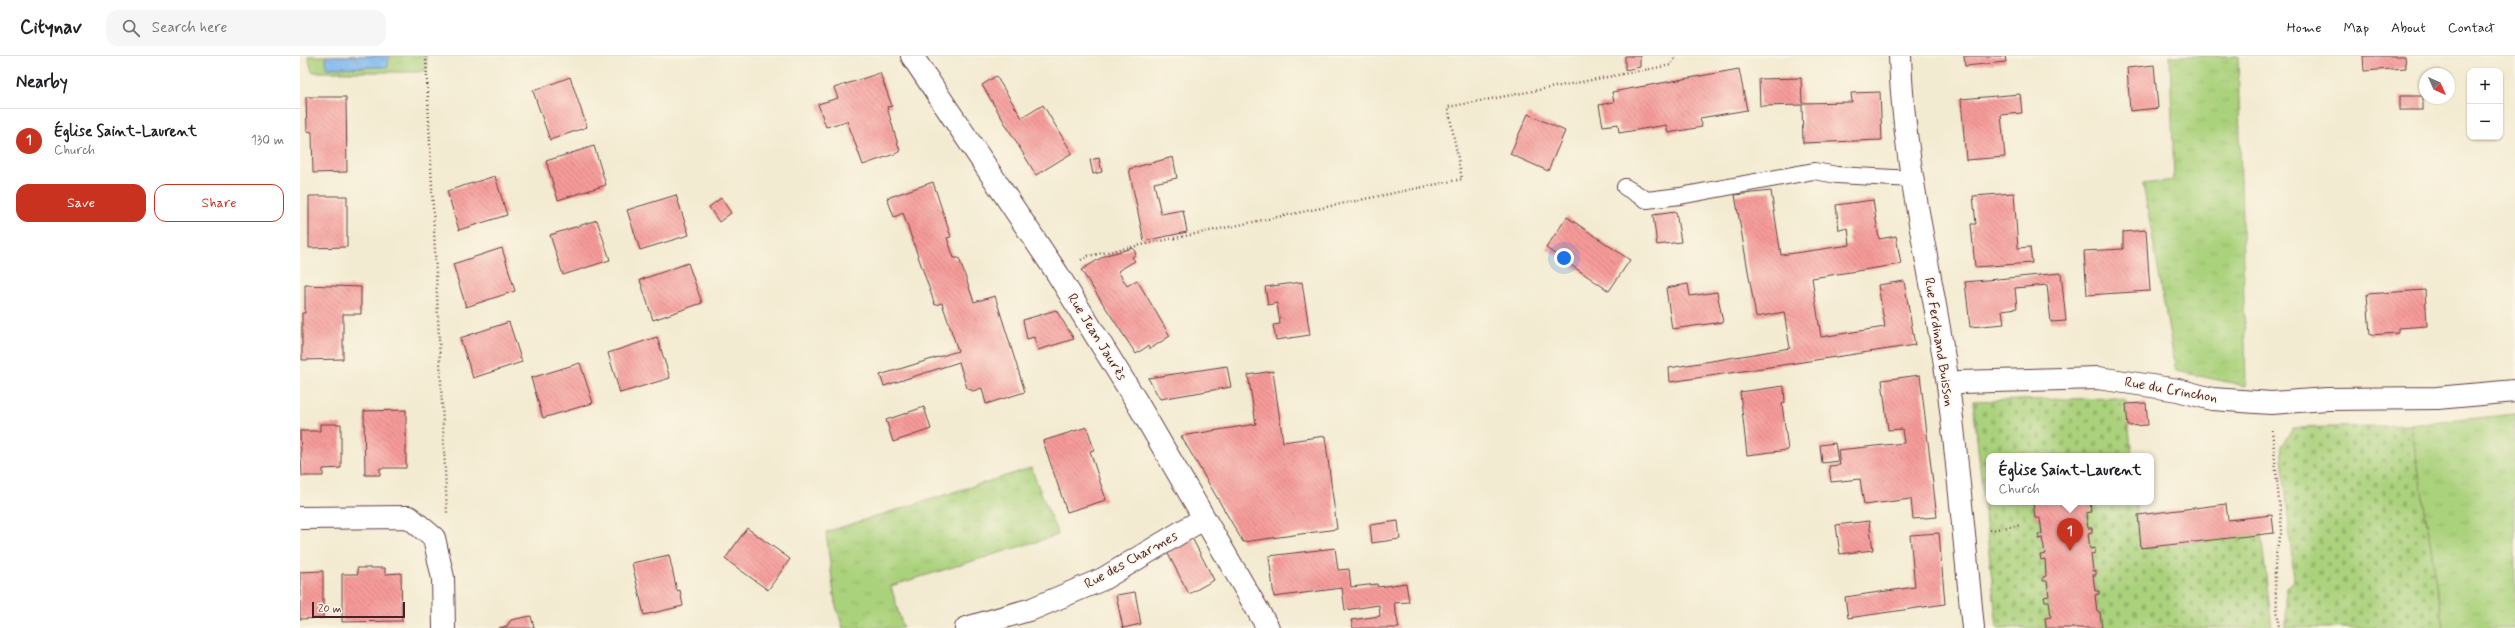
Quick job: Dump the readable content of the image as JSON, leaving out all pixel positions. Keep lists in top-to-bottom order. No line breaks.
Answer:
{"streets":{"street":["Rue Jean Jaurès","Rue Ferdinand Buisson","Rue du Crinchon","Rue des Charmes"]},"crossings":[["Rue Jean Jaurès","Rue des Charmes"],["Rue Ferdinand Buisson","Rue du Crinchon"]],"scale_bar":"20 m","north":"bottom right","page":{"header":"Citynav","search":"Search here","nav":["Home","Map","About","Contact"],"heading":"Nearby","map_buttons":["+","−"],"list":[{"mark":"1","name":"Église Saint-Laurent","note":"Church","value":"130 m"}],"buttons":["Save","Share"],"popup":["Église Saint-Laurent","Church"],"pins":"1","scale":"20 m"}}
